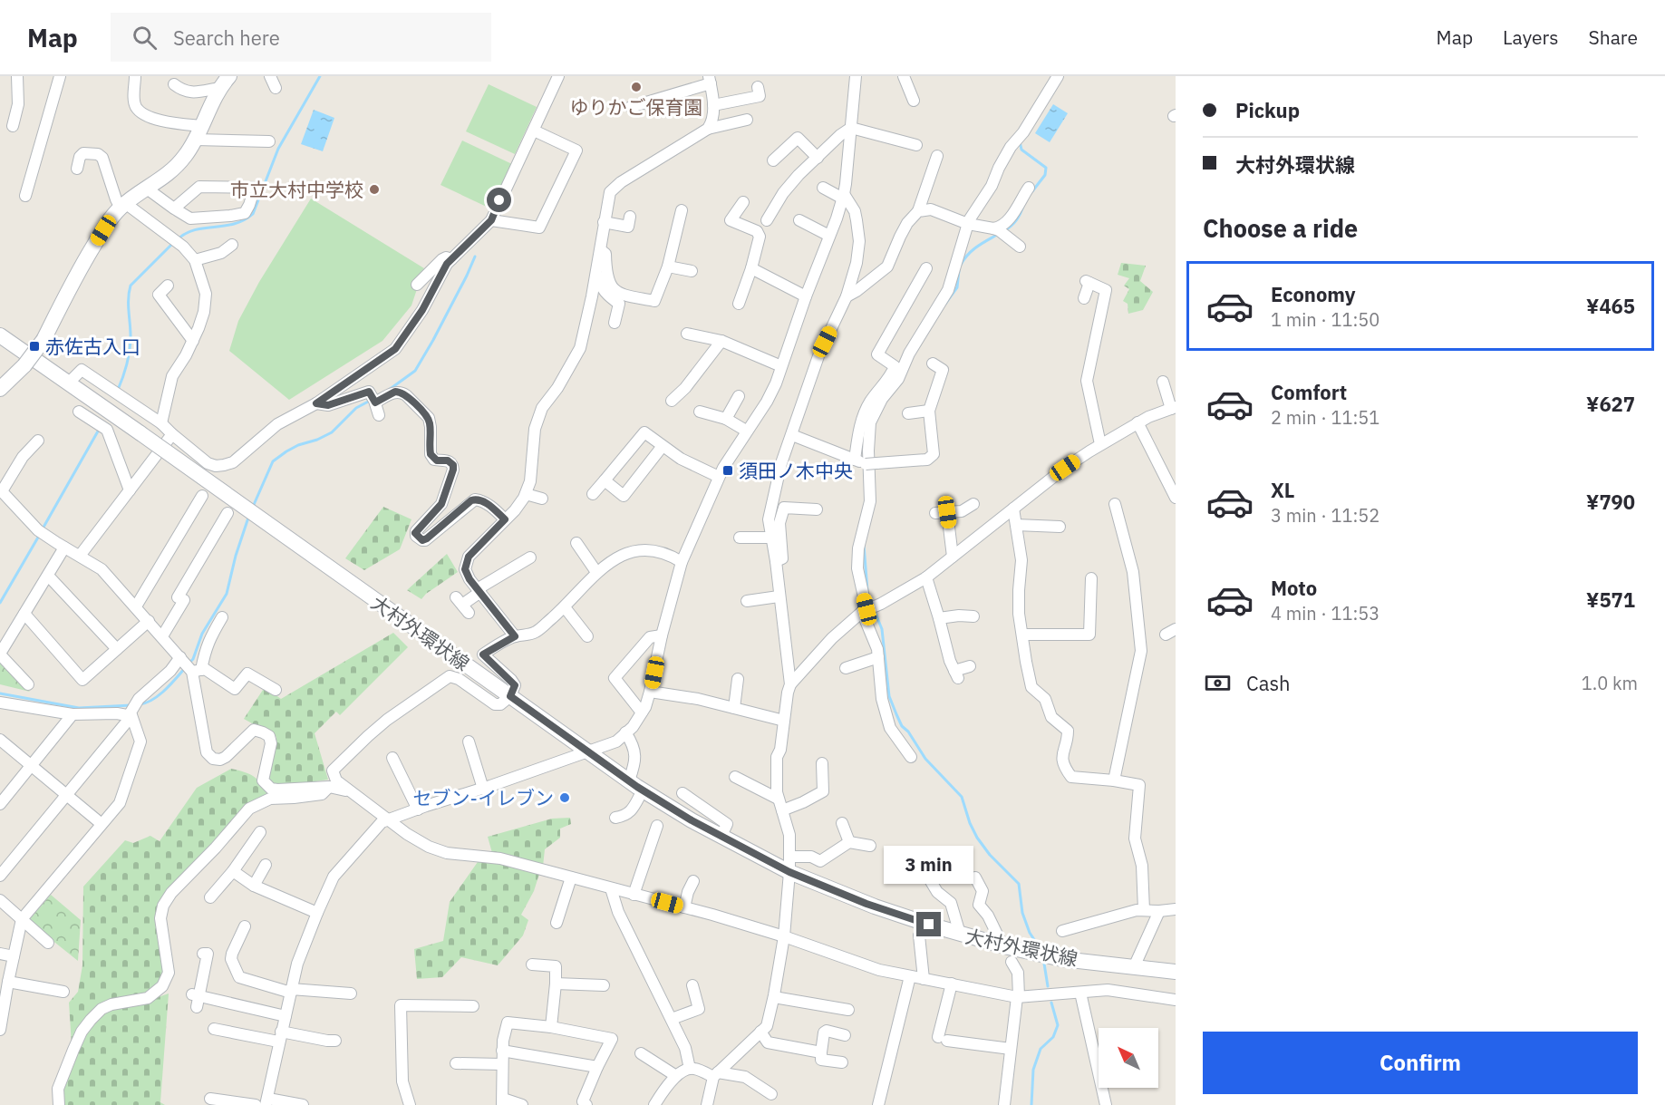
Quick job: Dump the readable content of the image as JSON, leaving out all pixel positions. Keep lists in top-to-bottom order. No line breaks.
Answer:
{"streets":{"main road":["大村外環状線"]},"places":{"other":["ゆりかご保育園","市立大村中学校","セブン-イレブン"],"transit":["赤佐古入口","須田ノ木中央"]},"north":"top left","page":{"header":"Map","search":"Search here","nav":["Map","Layers","Share"],"banner":["Pickup","大村外環状線"],"heading":"Choose a ride","list":[{"name":"Economy","note":"1 min · 11:50","value":"¥465"},{"name":"Comfort","note":"2 min · 11:51","value":"¥627"},{"name":"XL","note":"3 min · 11:52","value":"¥790"},{"name":"Moto","note":"4 min · 11:53","value":"¥571"}],"pay":["Cash","1.0 km"],"bubble":"3 min","buttons":"Confirm"}}
